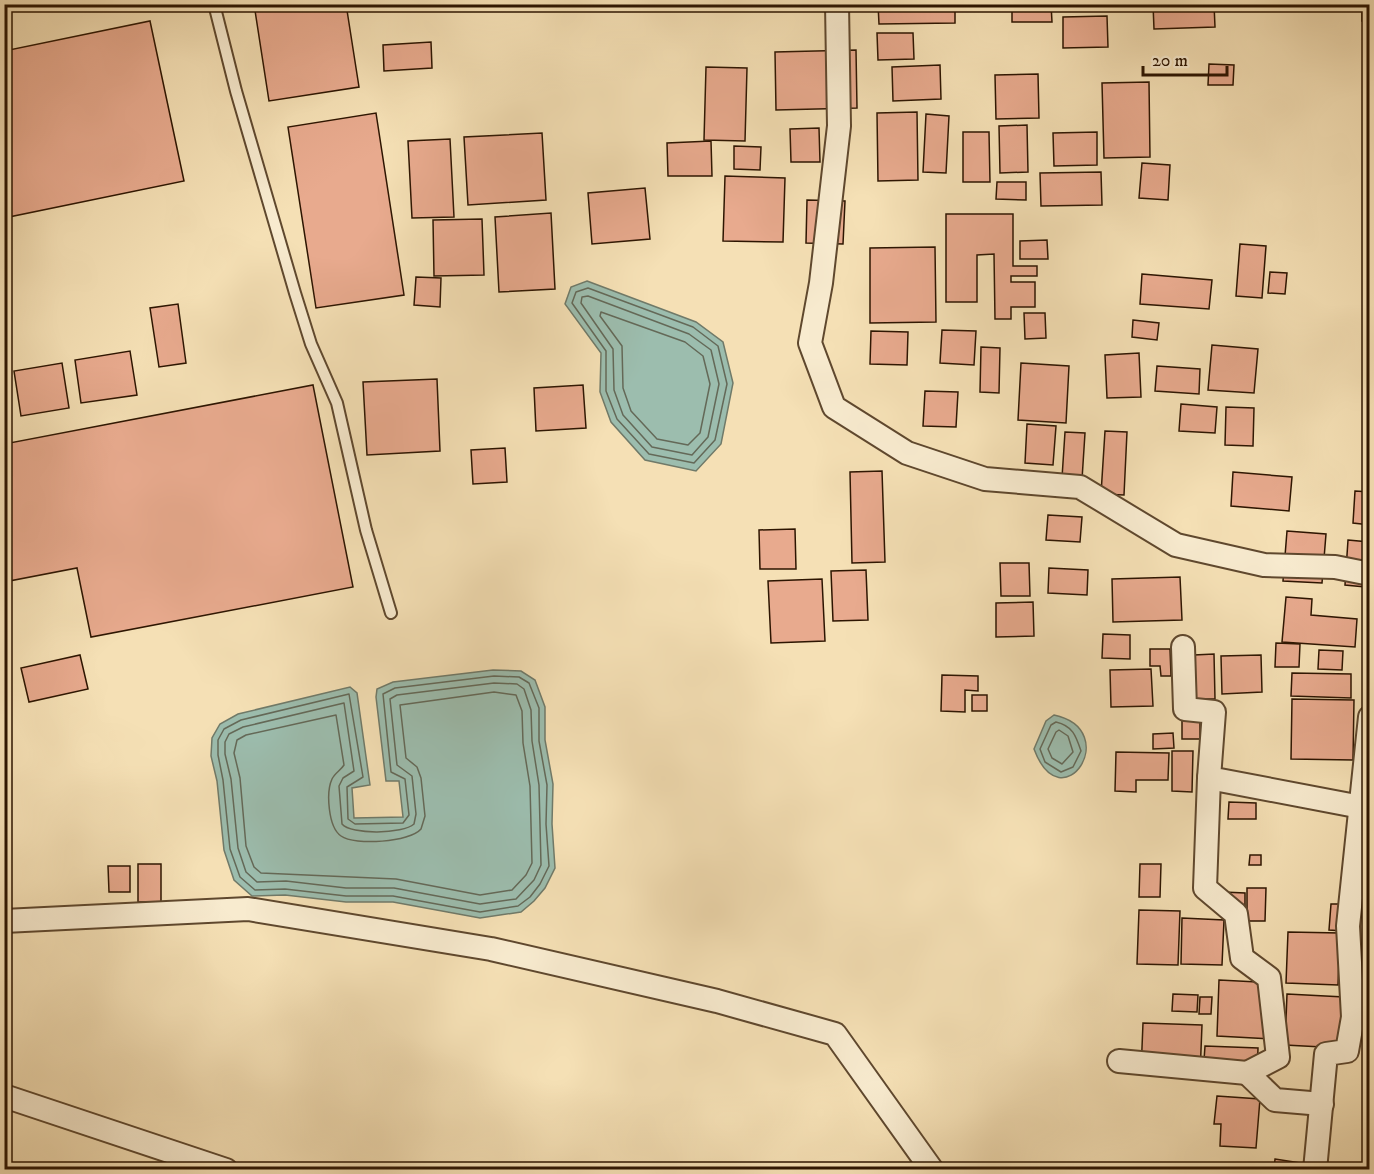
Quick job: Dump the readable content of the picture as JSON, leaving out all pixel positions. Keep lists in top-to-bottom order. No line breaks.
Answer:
{"scale_bar":"20 m"}
